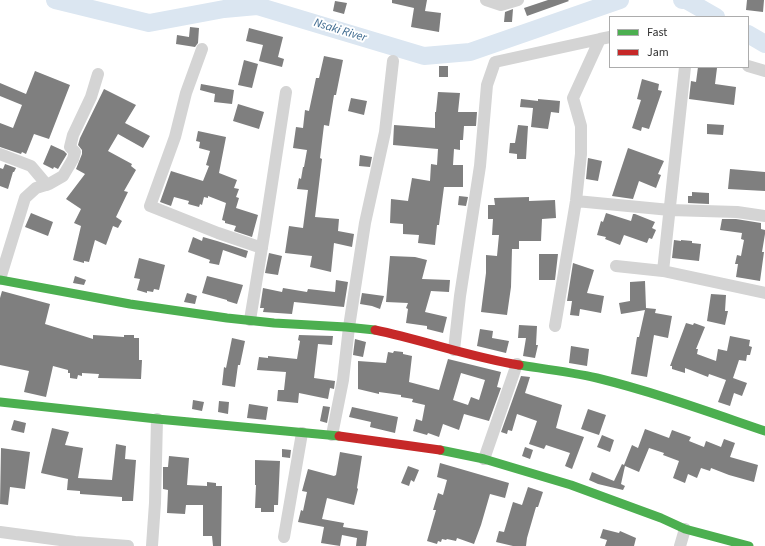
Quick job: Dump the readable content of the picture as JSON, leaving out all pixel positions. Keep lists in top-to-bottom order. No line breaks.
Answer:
{"water":["Nsaki River"],"legend":["Fast","Jam"]}
